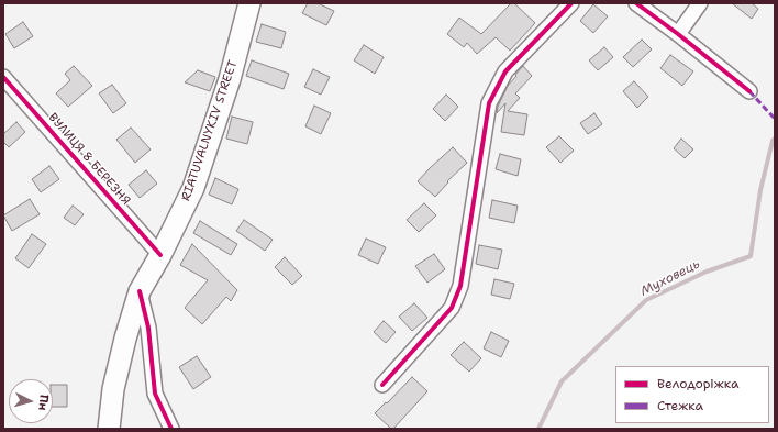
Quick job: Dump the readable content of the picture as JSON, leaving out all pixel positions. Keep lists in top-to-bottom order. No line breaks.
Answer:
{"streets":{"main road":["RIATUVALNYKIV STREET"],"street":["ВУЛИЦЯ 8 БЕРЕЗНЯ"]},"crossings":[["RIATUVALNYKIV STREET","ВУЛИЦЯ 8 БЕРЕЗНЯ"]],"water":["Муховець"],"legend":["Велодоріжка","Стежка"],"north":"right"}
